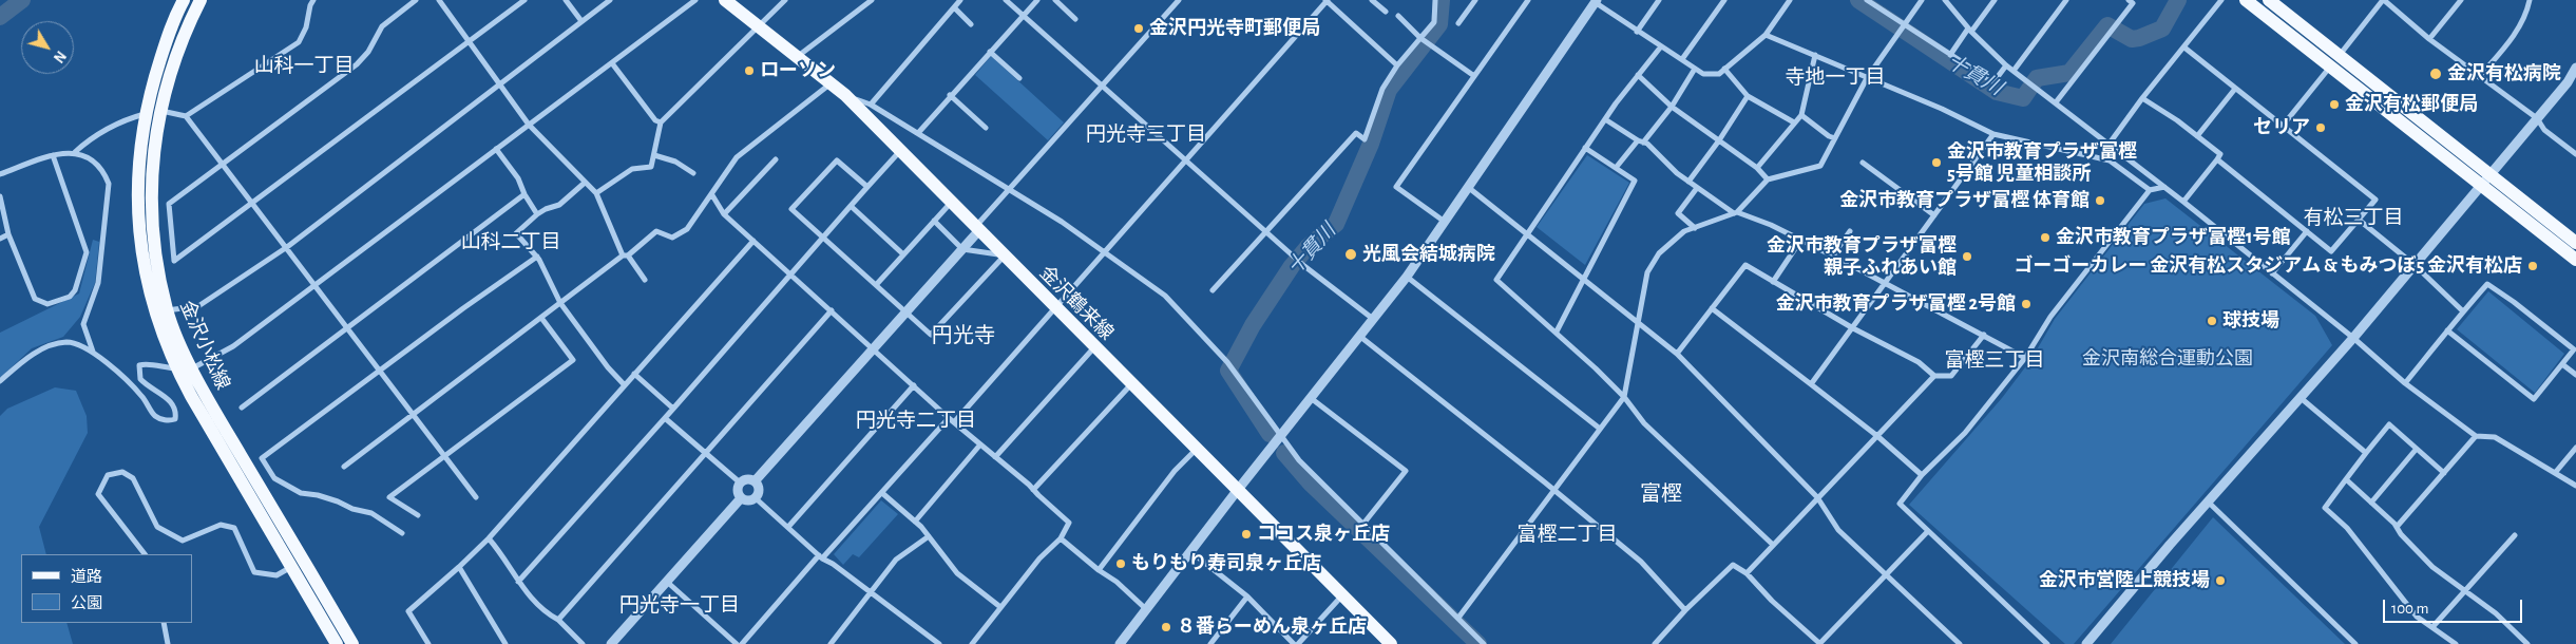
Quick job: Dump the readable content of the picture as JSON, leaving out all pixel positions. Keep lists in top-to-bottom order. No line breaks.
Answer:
{"streets":{"main road":["金沢鶴来線","金沢小松線"]},"districts":["山科一丁目","寺地一丁目","円光寺三丁目","有松三丁目","山科二丁目","円光寺","富樫三丁目","円光寺二丁目","富樫","富樫二丁目","円光寺一丁目"],"water":["十貫川"],"parks":["金沢南総合運動公園"],"places":["金沢円光寺町郵便局","ローソン","金沢有松病院","金沢有松郵便局","セリア","金沢市教育プラザ富樫 5号館 児童相談所","金沢市教育プラザ富樫 体育館","金沢市教育プラザ富樫1号館","光風会結城病院","金沢市教育プラザ富樫 親子ふれあい館","ゴーゴーカレー 金沢有松スタジアム & もみつぼ5 金沢有松店","金沢市教育プラザ富樫 2号館","球技場","ココス泉ヶ丘店","もりもり寿司泉ヶ丘店","金沢市営陸上競技場","８番らーめん泉ヶ丘店"],"legend":["道路","公園"],"scale_bar":"100 m","north":"bottom right"}
